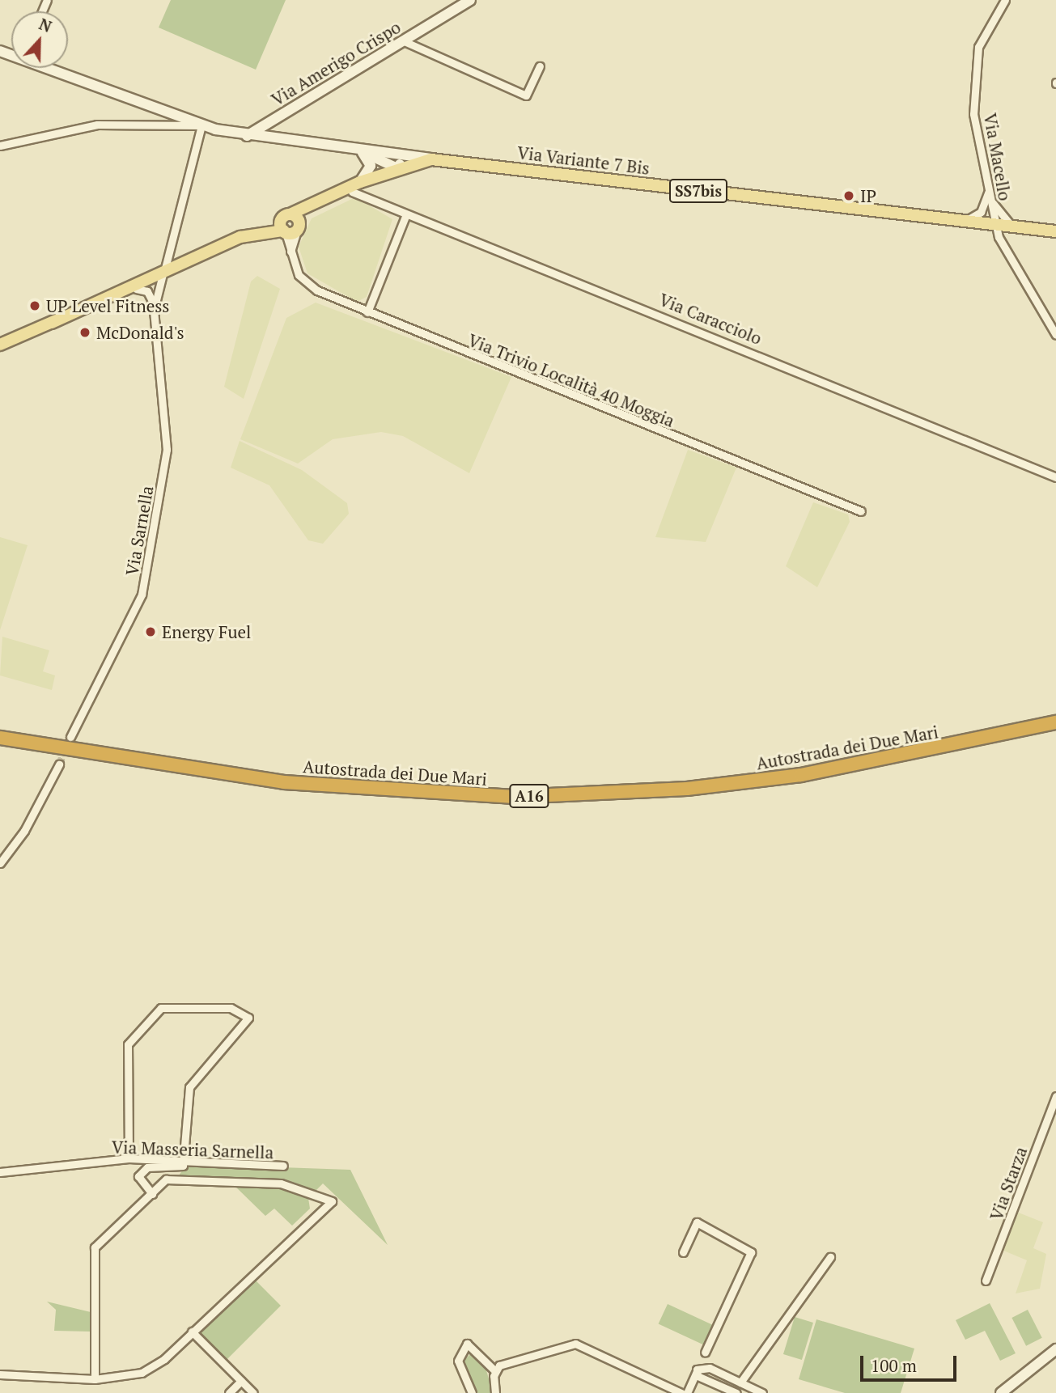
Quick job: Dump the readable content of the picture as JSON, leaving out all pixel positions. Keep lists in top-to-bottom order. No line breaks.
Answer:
{"streets":{"highway":["Autostrada dei Due Mari","A16"],"main road":["Via Amerigo Crispo","Via Variante 7 Bis","SS7bis"],"street":["Via Macello","Via Caracciolo","Via Trivio Località 40 Moggia","Via Sarnella","Via Masseria Sarnella","Via Starza"]},"crossings":[["Via Macello","Via Variante 7 Bis"],["Via Variante 7 Bis","Via Trivio Località 40 Moggia"]],"places":["IP","UP Level Fitness","McDonald's","Energy Fuel"],"scale_bar":"100 m","north":"top"}
